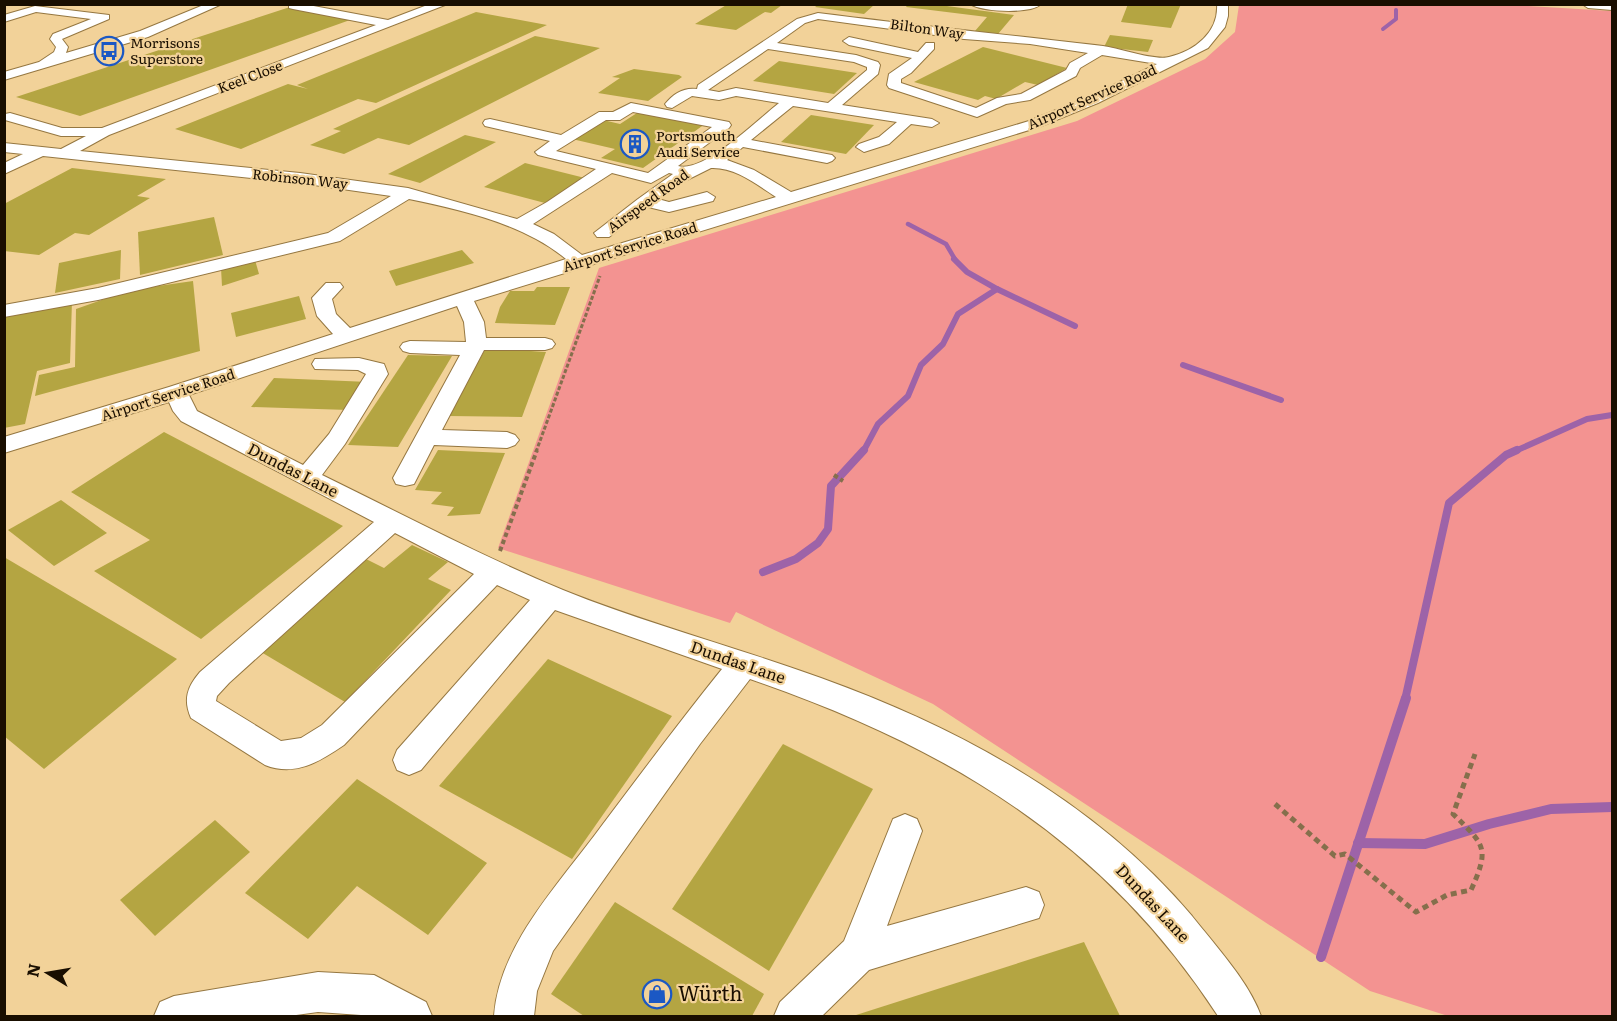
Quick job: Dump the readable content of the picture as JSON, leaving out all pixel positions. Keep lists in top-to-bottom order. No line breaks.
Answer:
{"streets":{"street":["Bilton Way","Keel Close","Airport Service Road","Robinson Way","Airspeed Road","Dundas Lane"]},"crossings":[["Bilton Way","Airport Service Road"],["Keel Close","Robinson Way"],["Airport Service Road","Robinson Way"],["Airport Service Road","Dundas Lane"]],"places":{"bus stop":["Morrisons Superstore"],"building":["Portsmouth Audi Service"],"shop":["Würth"]},"north":"left"}
